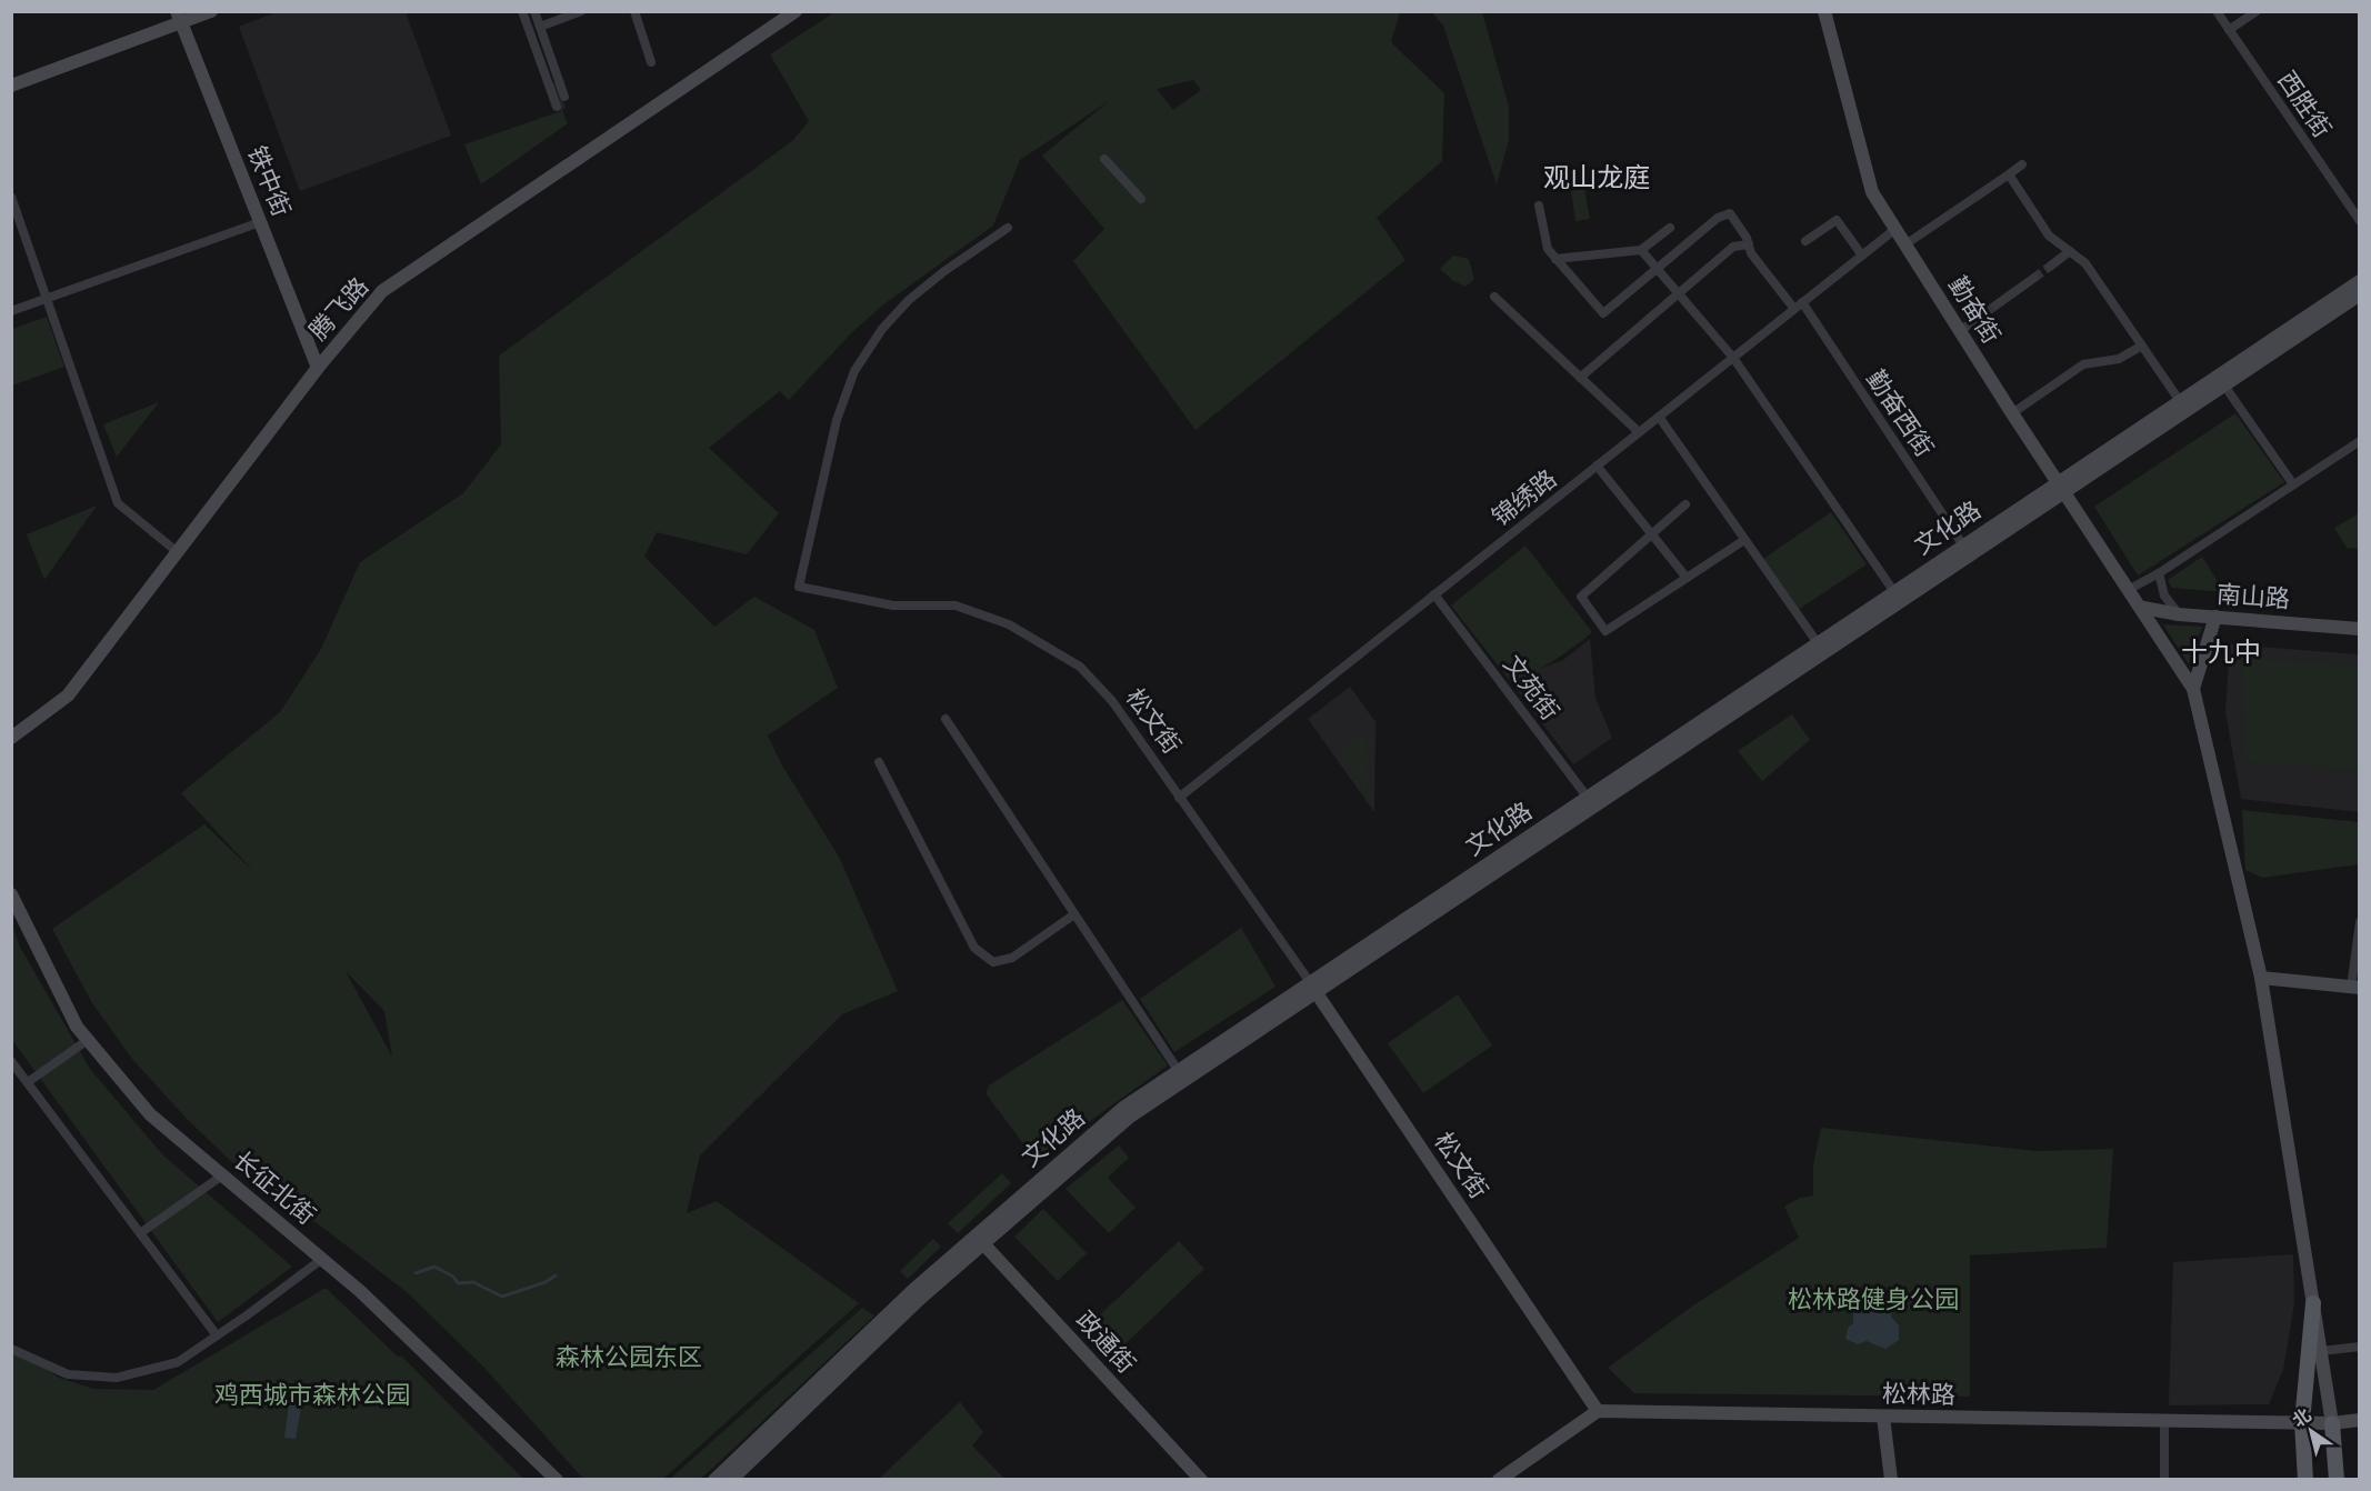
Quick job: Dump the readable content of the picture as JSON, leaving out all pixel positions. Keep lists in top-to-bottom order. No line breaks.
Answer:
{"streets":{"street":["西胜街","铁中街","腾飞路","勤奋街","勤奋西街","锦绣路","文化路","南山路","文苑街","松文街","长征北街","政通街","松林路"]},"crossings":[["铁中街","腾飞路"],["勤奋街","锦绣路"],["勤奋街","文化路"],["勤奋街","南山路"],["勤奋西街","锦绣路"],["勤奋西街","文化路"],["锦绣路","文苑街"],["锦绣路","松文街"],["文化路","文苑街"],["文化路","松文街"],["文化路","政通街"],["松文街","松林路"]],"districts":["观山龙庭","十九中"],"parks":["松林路健身公园","森林公园东区","鸡西城市森林公园"],"north":"top left"}
